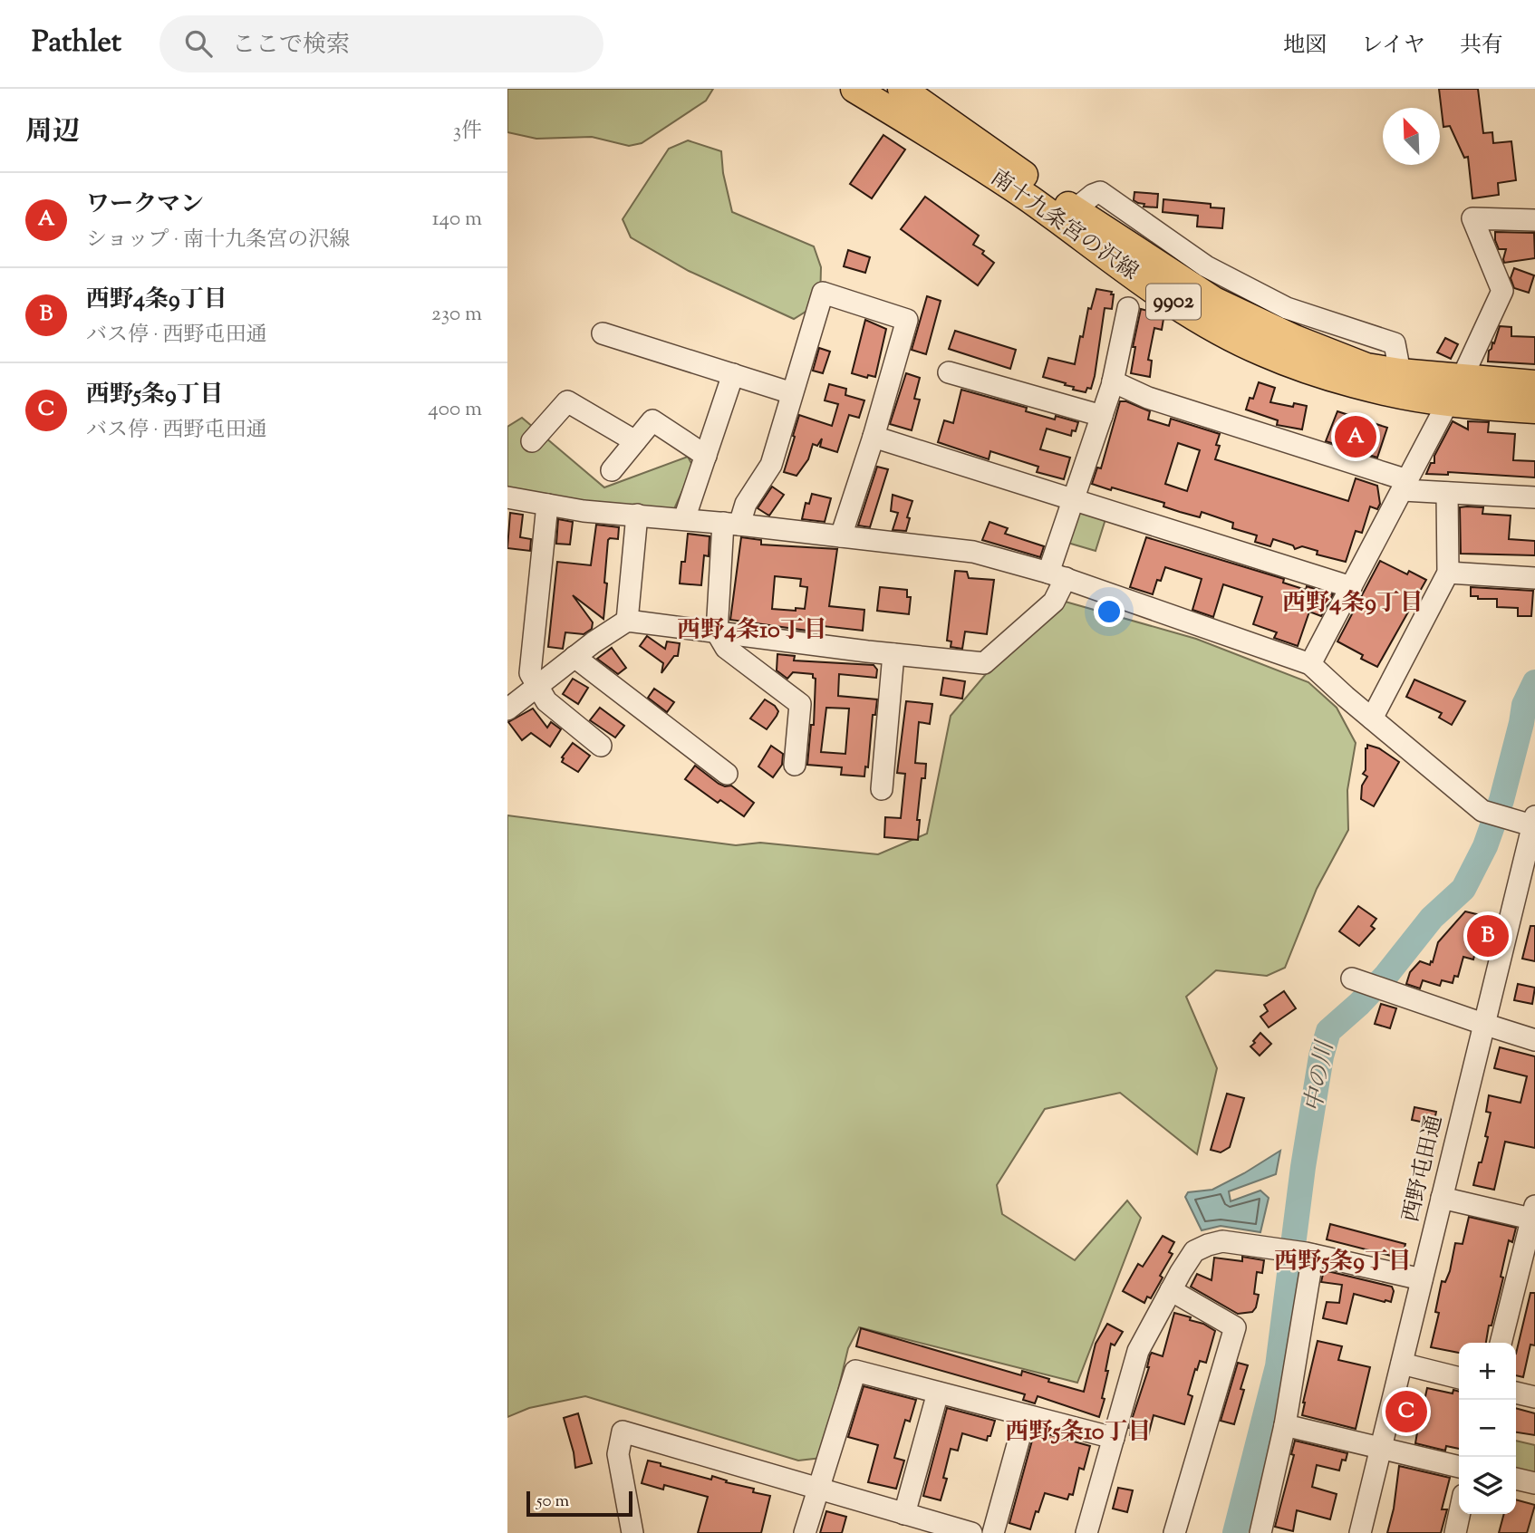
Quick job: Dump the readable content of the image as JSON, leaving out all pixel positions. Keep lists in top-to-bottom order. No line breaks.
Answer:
{"streets":{"main road":["南十九条宮の沢線","9902"],"street":["西野屯田通"]},"districts":["西野4条9丁目","西野4条10丁目","西野5条9丁目","西野5条10丁目"],"water":["中の川"],"scale_bar":"50 m","north":"top left","page":{"header":"Pathlet","search":"ここで検索","nav":["地図","レイヤ","共有"],"heading":["周辺","3件"],"list":[{"mark":"A","name":"ワークマン","note":"ショップ · 南十九条宮の沢線","value":"140 m"},{"mark":"B","name":"西野4条9丁目","note":"バス停 · 西野屯田通","value":"230 m"},{"mark":"C","name":"西野5条9丁目","note":"バス停 · 西野屯田通","value":"400 m"}],"pins":["A","B","C"],"map_buttons":["+","−"],"scale":"50 m"}}
